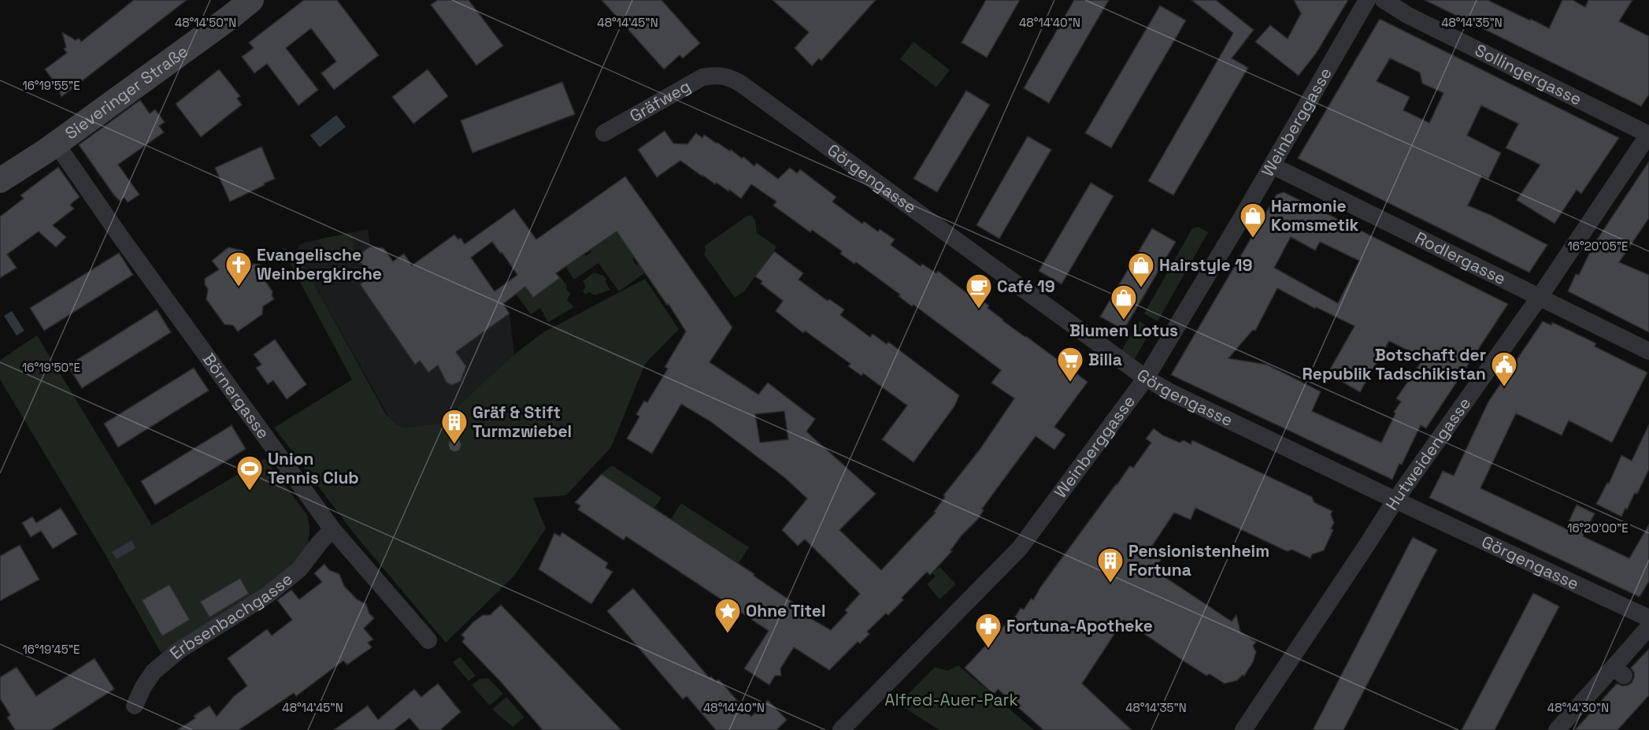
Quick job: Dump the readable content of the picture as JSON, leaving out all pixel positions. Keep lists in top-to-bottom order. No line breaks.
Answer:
{"streets":{"main road":["Sieveringer Straße"],"street":["Sollingergasse","Gräfweg","Weinberggasse","Görgengasse","Rodlergasse","Börnergasse","Hutweidengasse","Erbsenbachgasse"]},"crossings":[["Sollingergasse","Hutweidengasse"],["Sieveringer Straße","Börnergasse"],["Gräfweg","Görgengasse"],["Weinberggasse","Görgengasse"],["Weinberggasse","Rodlergasse"],["Görgengasse","Hutweidengasse"],["Rodlergasse","Hutweidengasse"],["Börnergasse","Erbsenbachgasse"]],"parks":["Alfred-Auer-Park"],"places":{"shop":["Harmonie Komsmetik","Hairstyle 19","Blumen Lotus"],"church":["Evangelische Weinbergkirche"],"cafe":["Café 19"],"supermarket":["Billa"],"public building":["Botschaft der Republik Tadschikistan"],"building":["Gräf & Stift Turmzwiebel","Pensionistenheim Fortuna"],"sports":["Union Tennis Club"],"place":["Ohne Titel"],"pharmacy":["Fortuna-Apotheke"]},"coordinates":["48°14'50\"N","48°14'45\"N","48°14'40\"N","48°14'35\"N","16°19'55\"E","16°20'05\"E","16°19'50\"E","16°20'00\"E","16°19'45\"E","48°14'30\"N"]}
